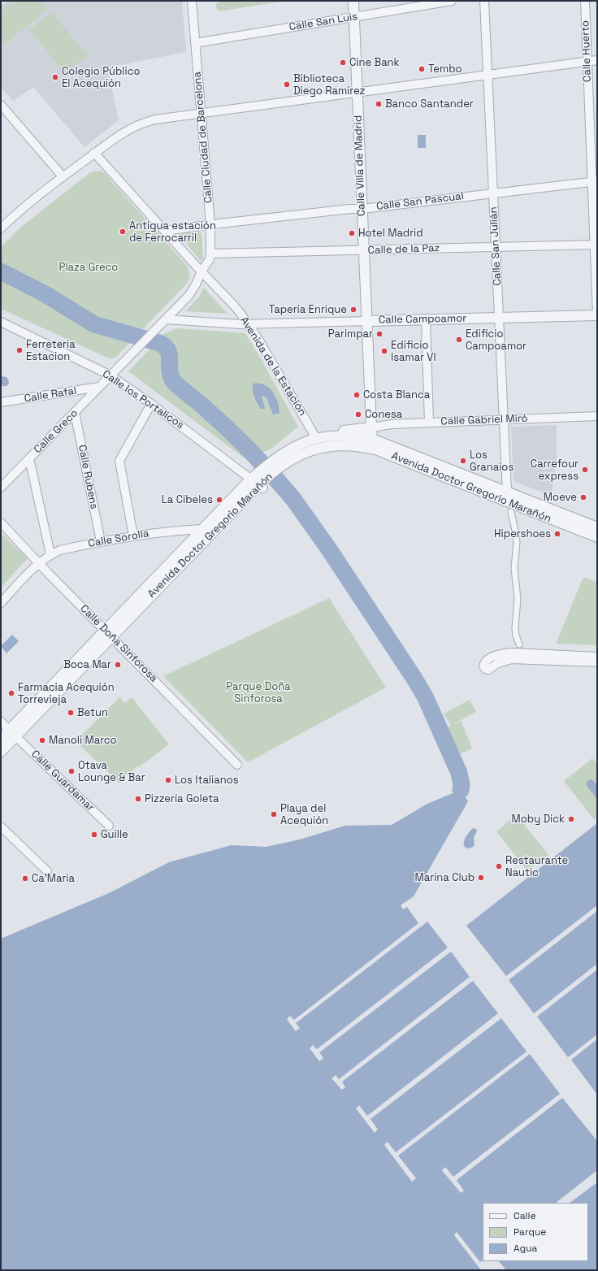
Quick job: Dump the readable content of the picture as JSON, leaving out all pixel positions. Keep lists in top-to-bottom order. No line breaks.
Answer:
{"streets":{"street":["Calle San Luis","Calle Huerto","Calle Ciudad de Barcelona","Calle Villa de Madrid","Calle San Pascual","Calle San Julián","Calle de la Paz","Calle Campoamor","Avenida de la Estación","Calle Rafal","Calle los Portalicos","Calle Gabriel Miró","Calle Greco","Calle Rubens","Avenida Doctor Gregorio Marañón","Calle Sorolla","Calle Doña Sinforosa","Calle Guardamar"]},"crossings":[["Calle San Luis","Calle Ciudad de Barcelona"],["Calle San Luis","Calle Villa de Madrid"],["Calle Huerto","Calle San Pascual"],["Calle Huerto","Calle de la Paz"],["Calle Huerto","Calle Campoamor"],["Calle Ciudad de Barcelona","Calle San Pascual"],["Calle Ciudad de Barcelona","Calle de la Paz"],["Calle Ciudad de Barcelona","Avenida de la Estación"],["Calle Villa de Madrid","Calle San Pascual"],["Calle Villa de Madrid","Calle de la Paz"],["Calle Villa de Madrid","Calle Campoamor"],["Calle Villa de Madrid","Calle Gabriel Miró"],["Calle Villa de Madrid","Avenida Doctor Gregorio Marañón"],["Calle San Pascual","Calle San Julián"],["Calle San Pascual","Avenida de la Estación"],["Calle San Julián","Calle de la Paz"],["Calle San Julián","Calle Campoamor"],["Calle San Julián","Calle Gabriel Miró"],["Calle San Julián","Avenida Doctor Gregorio Marañón"],["Calle Campoamor","Avenida de la Estación"],["Avenida de la Estación","Avenida Doctor Gregorio Marañón"],["Calle Rafal","Calle Greco"],["Calle los Portalicos","Calle Greco"],["Calle los Portalicos","Avenida Doctor Gregorio Marañón"],["Calle Greco","Calle Rubens"],["Calle Rubens","Calle Sorolla"],["Avenida Doctor Gregorio Marañón","Calle Sorolla"],["Avenida Doctor Gregorio Marañón","Calle Doña Sinforosa"],["Avenida Doctor Gregorio Marañón","Calle Guardamar"],["Calle Sorolla","Calle Doña Sinforosa"]],"parks":["Plaza Greco","Parque Doña Sinforosa"],"places":["Cine Bank","Tembo","Colegio Público El Acequión","Biblioteca Diego Ramírez","Banco Santander","Antigua estación de Ferrocarril","Hotel Madrid","Tapería Enrique","Parimpar","Edificio Campoamor","Ferreteria Estacion","Edificio Isamar VI","Costa Blanca","Conesa","Los Granaios","Carrefour express","Moeve","La Cibeles","Hipershoes","Boca Mar","Farmacia Acequión Torrevieja","Betun","Manoli Marco","Otava Lounge & Bar","Los Italianos","Pizzería Goleta","Playa del Acequión","Moby Dick","Guille","Restaurante Nautic","Marina Club","Ca'Maria"],"legend":["Calle","Parque","Agua"]}
